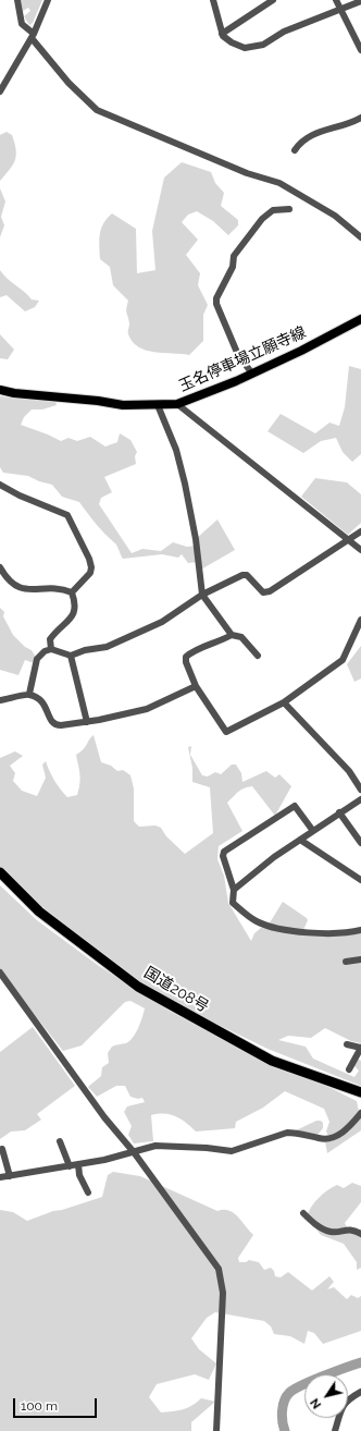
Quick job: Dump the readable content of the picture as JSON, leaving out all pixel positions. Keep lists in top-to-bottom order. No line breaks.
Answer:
{"streets":{"highway":["国道208号"],"main road":["玉名停車場立願寺線"]},"scale_bar":"100 m","north":"bottom left"}
